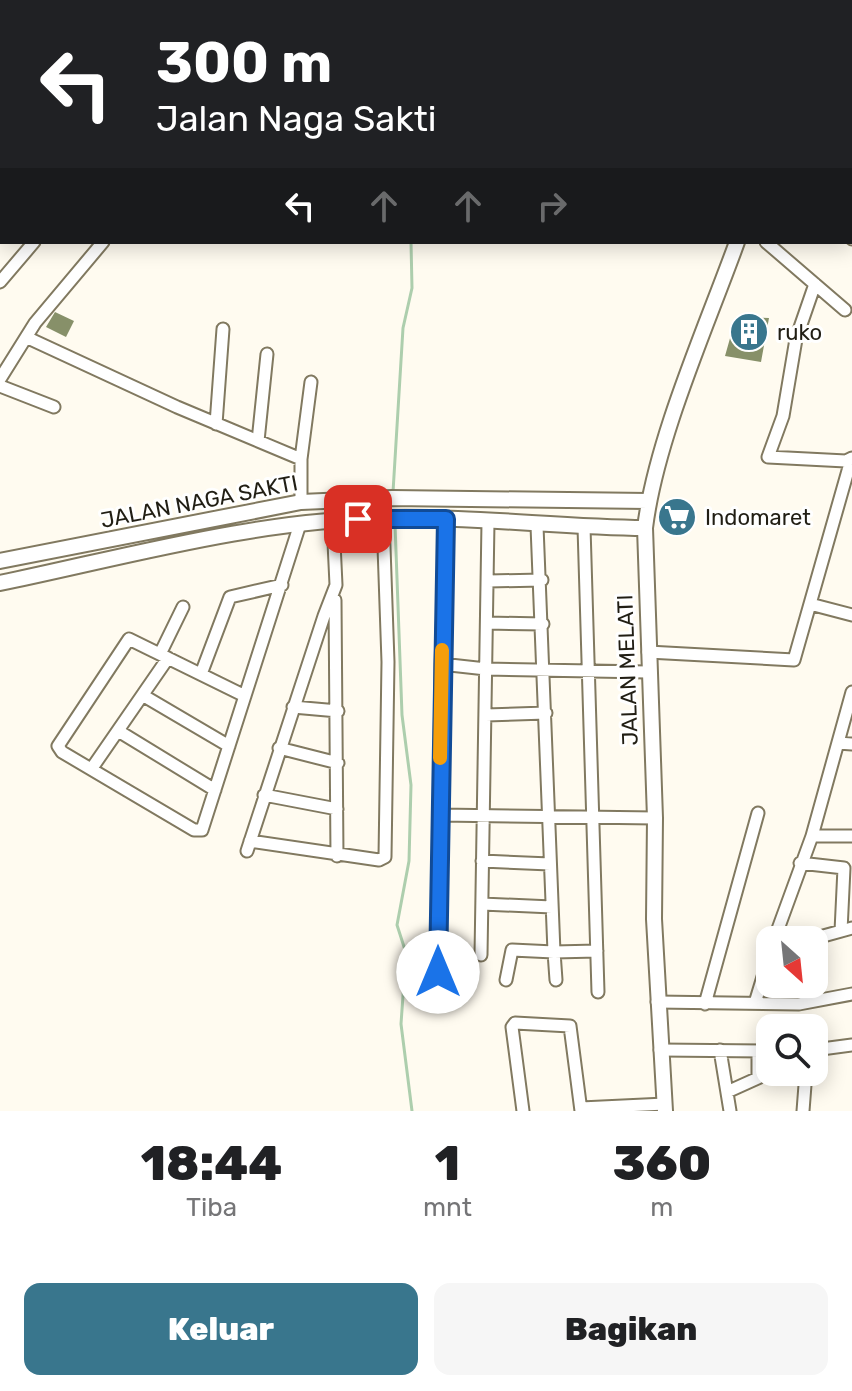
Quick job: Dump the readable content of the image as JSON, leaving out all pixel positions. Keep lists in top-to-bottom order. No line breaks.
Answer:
{"streets":{"main road":["JALAN NAGA SAKTI","JALAN MELATI"]},"crossings":[["JALAN NAGA SAKTI","JALAN MELATI"]],"places":{"building":["ruko"],"supermarket":["Indomaret"]},"north":"bottom right","page":{"turn":["300 m","Jalan Naga Sakti"],"eta":["18:44","Tiba","1","mnt","360","m"],"buttons":["Keluar","Bagikan"]}}
